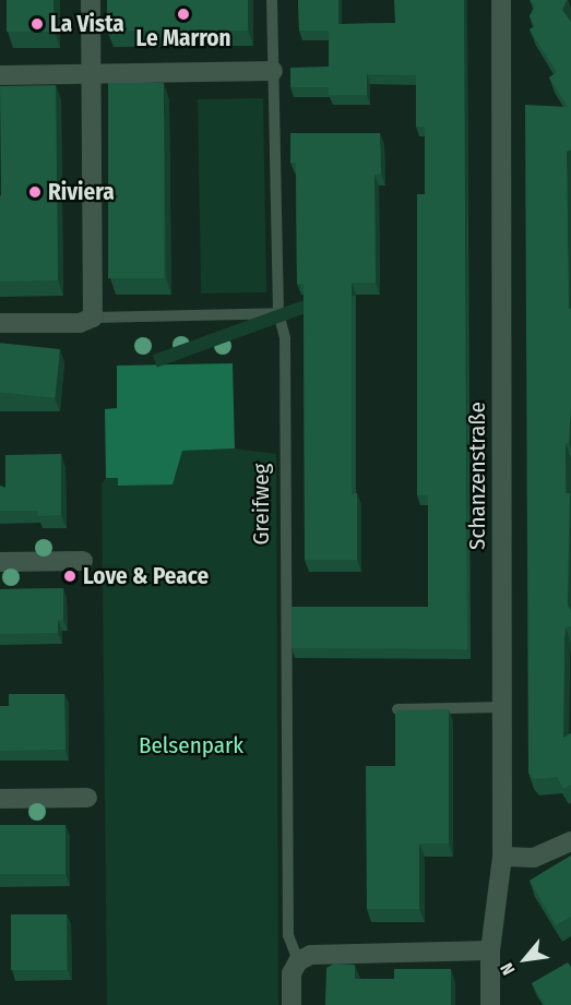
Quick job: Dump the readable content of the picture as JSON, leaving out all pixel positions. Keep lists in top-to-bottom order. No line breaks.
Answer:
{"streets":{"street":["Schanzenstraße","Greifweg"]},"parks":["Belsenpark"],"places":["Le Marron","La Vista","Riviera","Love & Peace"],"north":"bottom left"}
